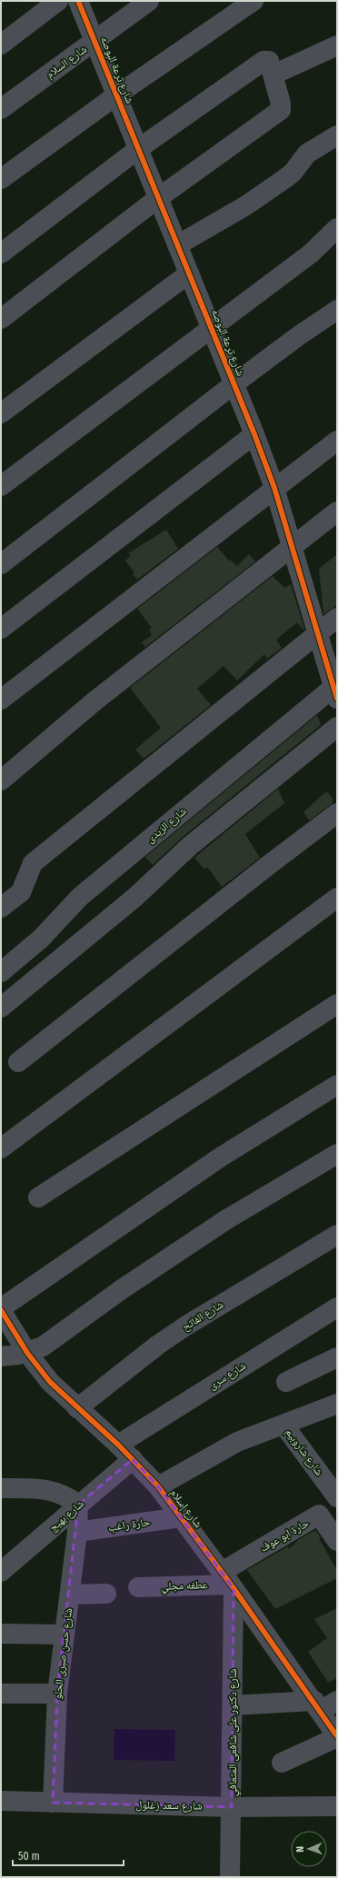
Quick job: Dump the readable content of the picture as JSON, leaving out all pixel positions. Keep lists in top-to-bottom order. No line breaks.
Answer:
{"streets":{"street":["شارع السلام","شارع ترعة البوصه","شارع الزيدى","شارع الفاتح","شارع سرى","شارع شاروبيم","شارع إسلام","شارع بهيج","حارة راغب","حارة ابو عوف","عطفه مجلي","شارع حسن صبرى الحلو","شارع دكتور على شافعى المتعافي","شارع سعد زغلول"]},"crossings":[["شارع السلام","شارع ترعة البوصه"],["شارع ترعة البوصه","شارع الزيدى"],["شارع الفاتح","شارع إسلام"],["شارع سرى","شارع إسلام"],["شارع إسلام","شارع بهيج"],["شارع إسلام","حارة راغب"],["شارع إسلام","حارة ابو عوف"],["شارع إسلام","عطفه مجلي"],["شارع إسلام","شارع دكتور على شافعى المتعافي"],["شارع بهيج","شارع حسن صبرى الحلو"],["حارة راغب","شارع حسن صبرى الحلو"],["حارة ابو عوف","عطفه مجلي"],["حارة ابو عوف","شارع دكتور على شافعى المتعافي"],["عطفه مجلي","شارع دكتور على شافعى المتعافي"],["شارع حسن صبرى الحلو","شارع سعد زغلول"],["شارع دكتور على شافعى المتعافي","شارع سعد زغلول"]],"scale_bar":"50 m","north":"left"}
